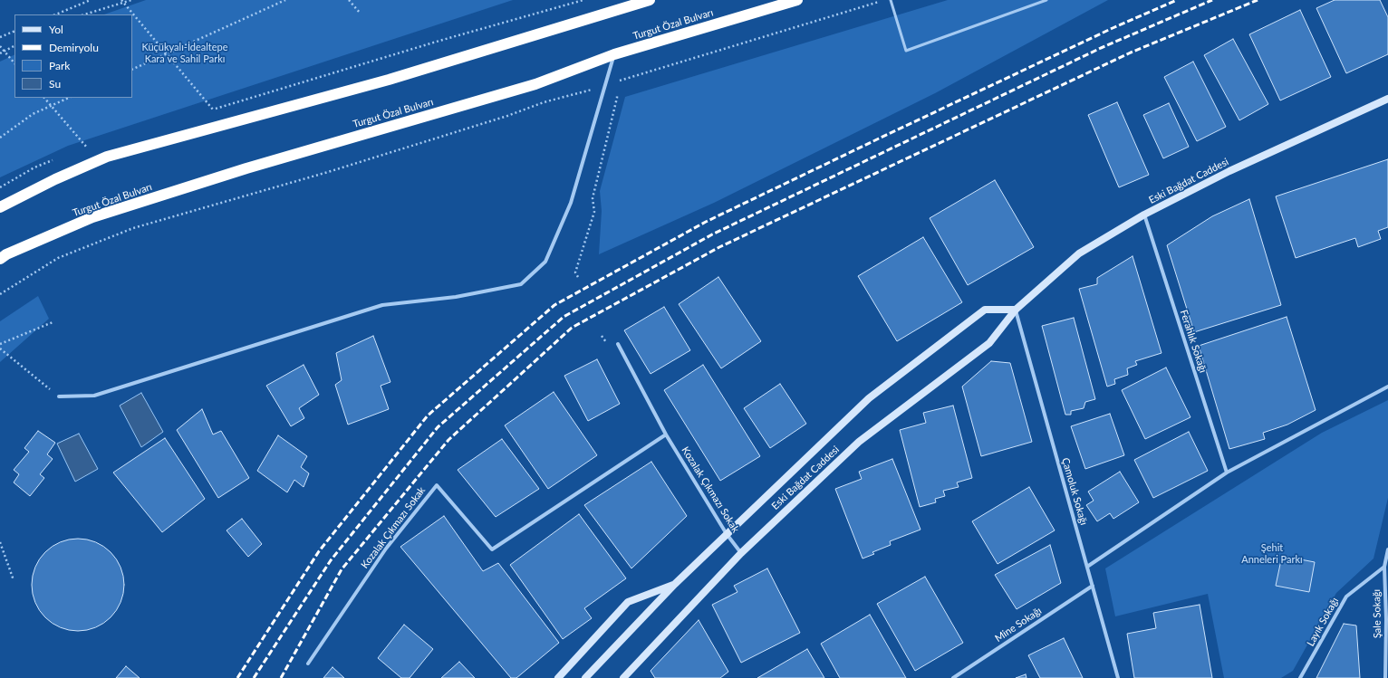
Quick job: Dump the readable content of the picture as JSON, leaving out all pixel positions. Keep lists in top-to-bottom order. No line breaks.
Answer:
{"streets":{"highway":["Turgut Özal Bulvarı"],"street":["Eski Bağdat Caddesi","Ferahlık Sokağı","Kozalak Çıkmazı Sokak","Çamoluk Sokağı","Şale Sokağı","Layık Sokağı","Mine Sokağı"]},"crossings":[["Eski Bağdat Caddesi","Ferahlık Sokağı"],["Eski Bağdat Caddesi","Kozalak Çıkmazı Sokak"],["Eski Bağdat Caddesi","Çamoluk Sokağı"],["Çamoluk Sokağı","Mine Sokağı"],["Şale Sokağı","Layık Sokağı"]],"parks":["Küçükyalı-İdealtepe Kara ve Sahil Parkı","Şehit Anneleri Parkı"],"legend":["Yol","Demiryolu","Park","Su"]}
